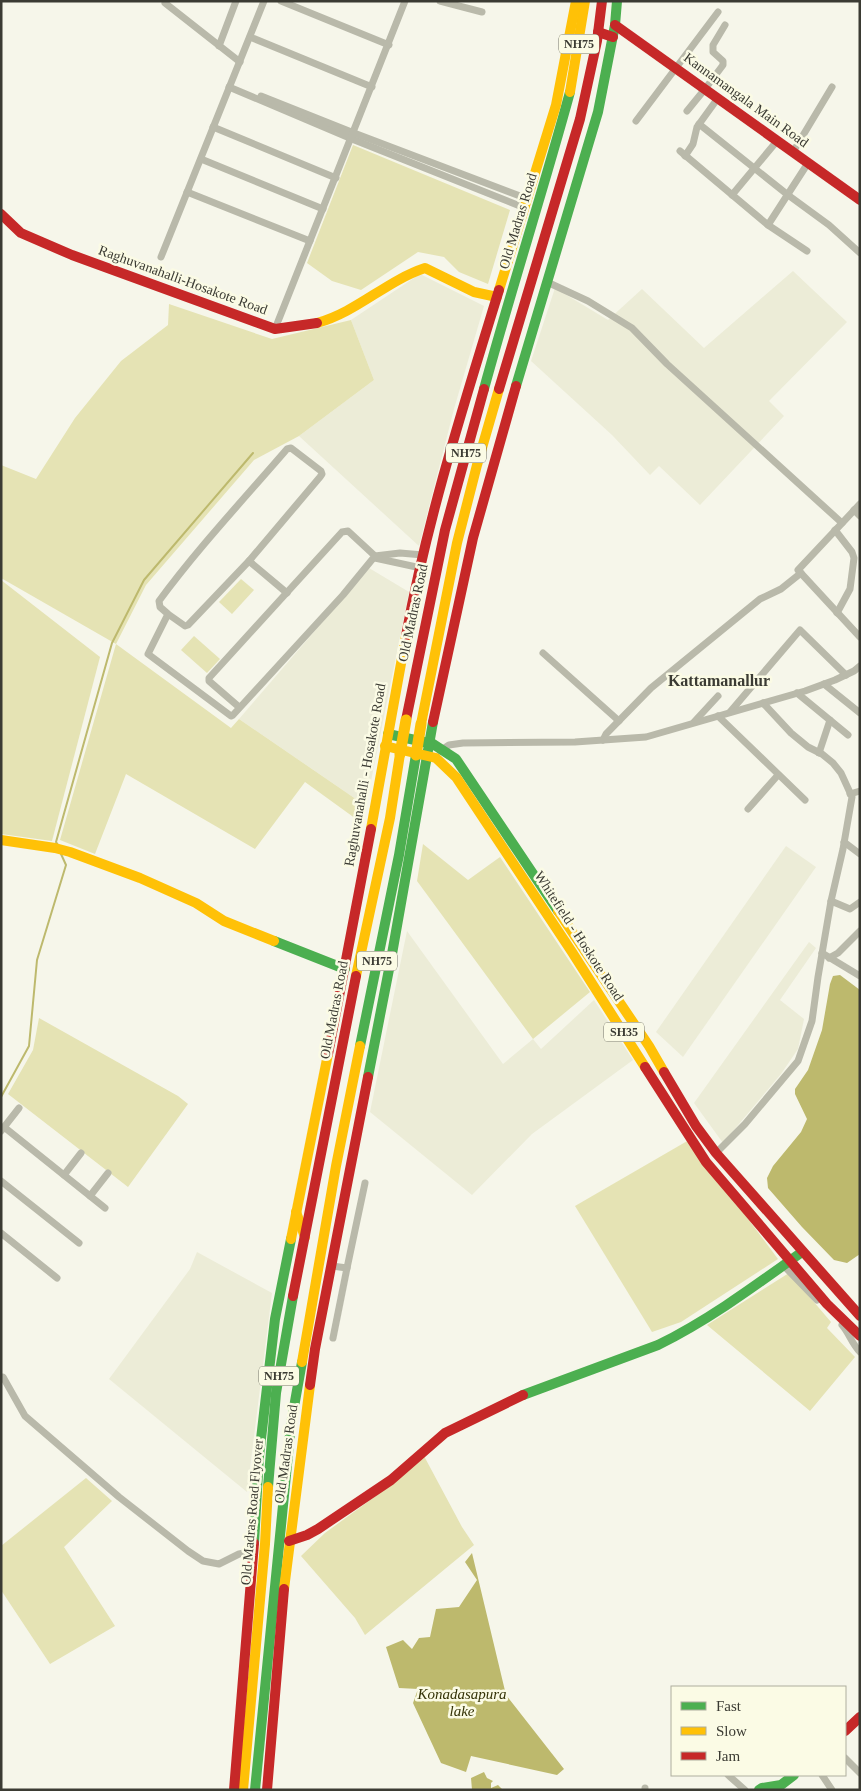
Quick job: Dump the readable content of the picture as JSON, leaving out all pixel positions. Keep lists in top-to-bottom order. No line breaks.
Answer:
{"streets":{"main road":["NH75","Kannamangala Main Road","Old Madras Road","Raghuvanahalli-Hosakote Road","Raghuvanahalli - Hosakote Road","Whitefield - Hoskote Road","SH35","Old Madras Road Flyover"]},"crossings":[["NH75","Kannamangala Main Road"],["NH75","Old Madras Road"],["NH75","Whitefield - Hoskote Road"],["NH75","Old Madras Road Flyover"],["Kannamangala Main Road","Old Madras Road"],["Old Madras Road","Raghuvanahalli - Hosakote Road"],["Old Madras Road","Whitefield - Hoskote Road"],["Old Madras Road","Old Madras Road Flyover"],["Raghuvanahalli-Hosakote Road","Raghuvanahalli - Hosakote Road"],["Raghuvanahalli - Hosakote Road","Whitefield - Hoskote Road"]],"districts":["Kattamanallur"],"water":["Konadasapura lake"],"legend":["Fast","Slow","Jam"]}
